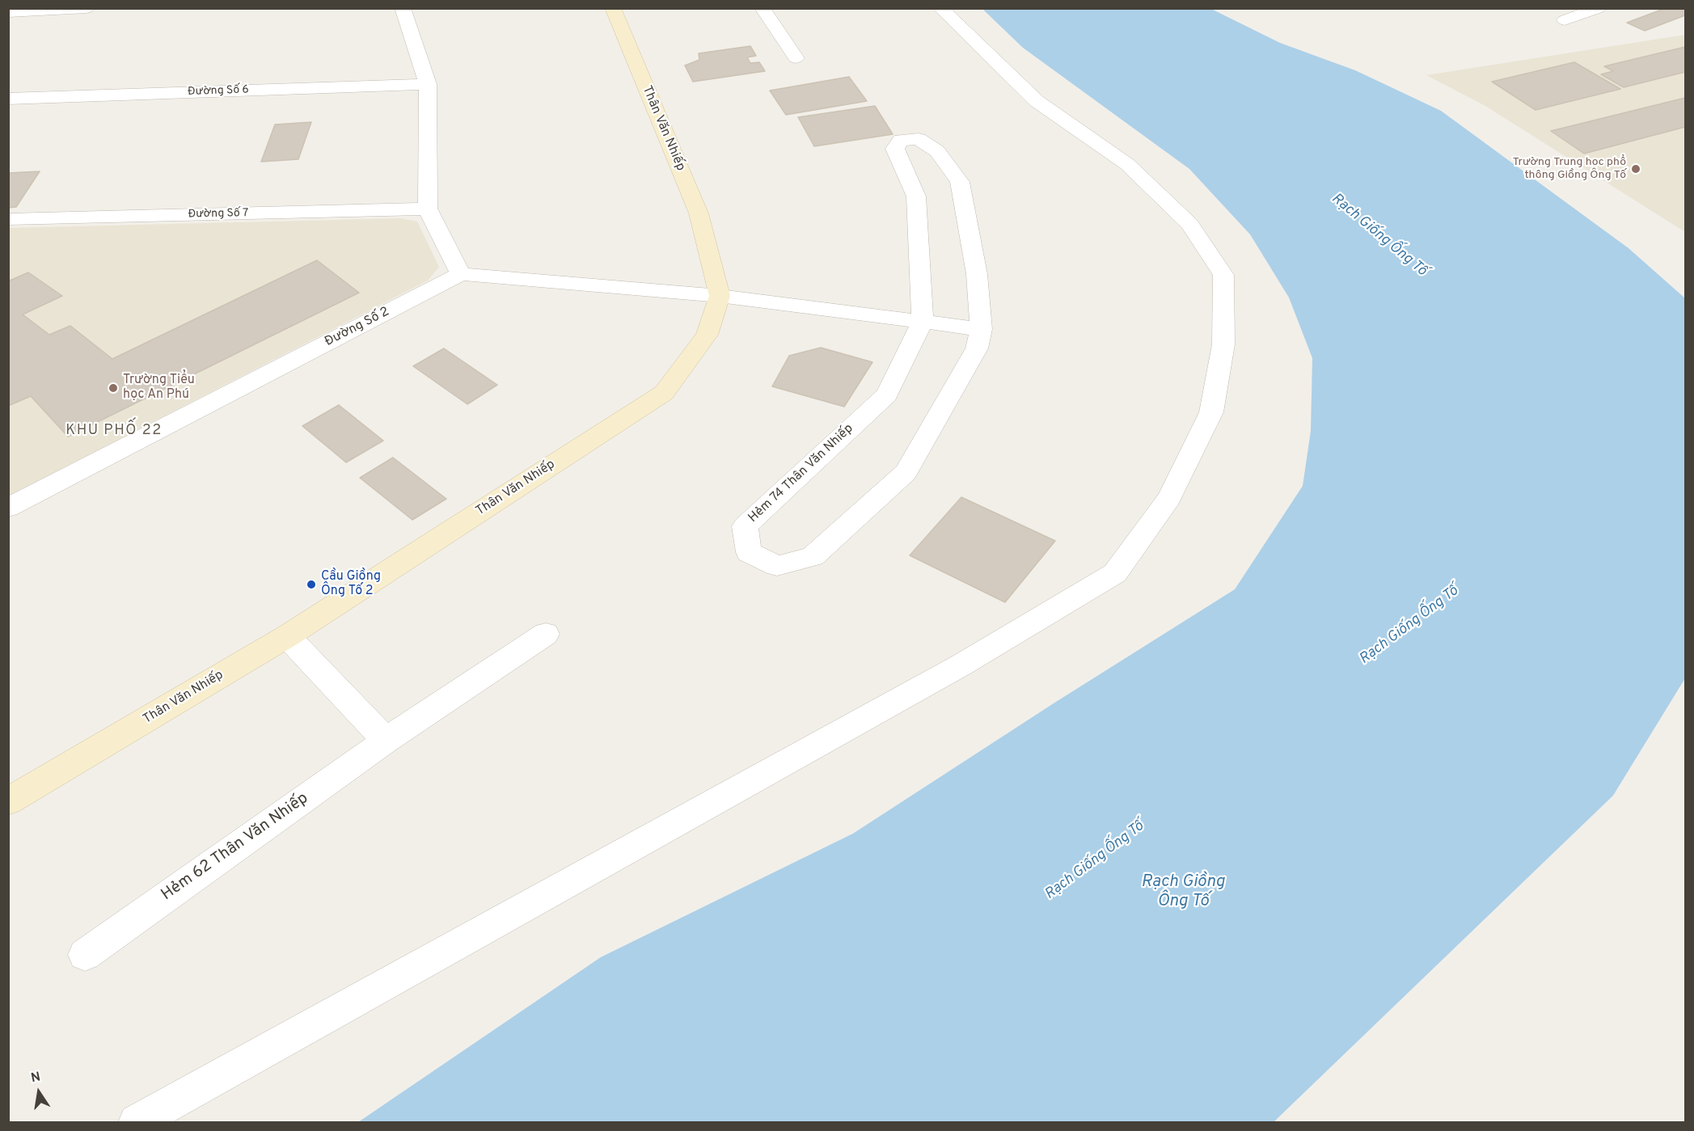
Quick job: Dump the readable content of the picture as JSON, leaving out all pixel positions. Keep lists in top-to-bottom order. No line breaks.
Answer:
{"streets":{"street":["Đường Số 6","Thân Văn Nhiếp","Đường Số 7","Đường Số 2","Hẻm 74 Thân Văn Nhiếp","Hẻm 62 Thân Văn Nhiếp"]},"districts":["KHU PHỐ 22"],"water":["Rạch Giống Ống Tố","Rạch Giồng Ông Tố"],"places":["Trường Trung học phổ thông Giồng Ông Tố","Trường Tiểu học An Phú","Cầu Giồng Ông Tố 2"],"north":"top"}
